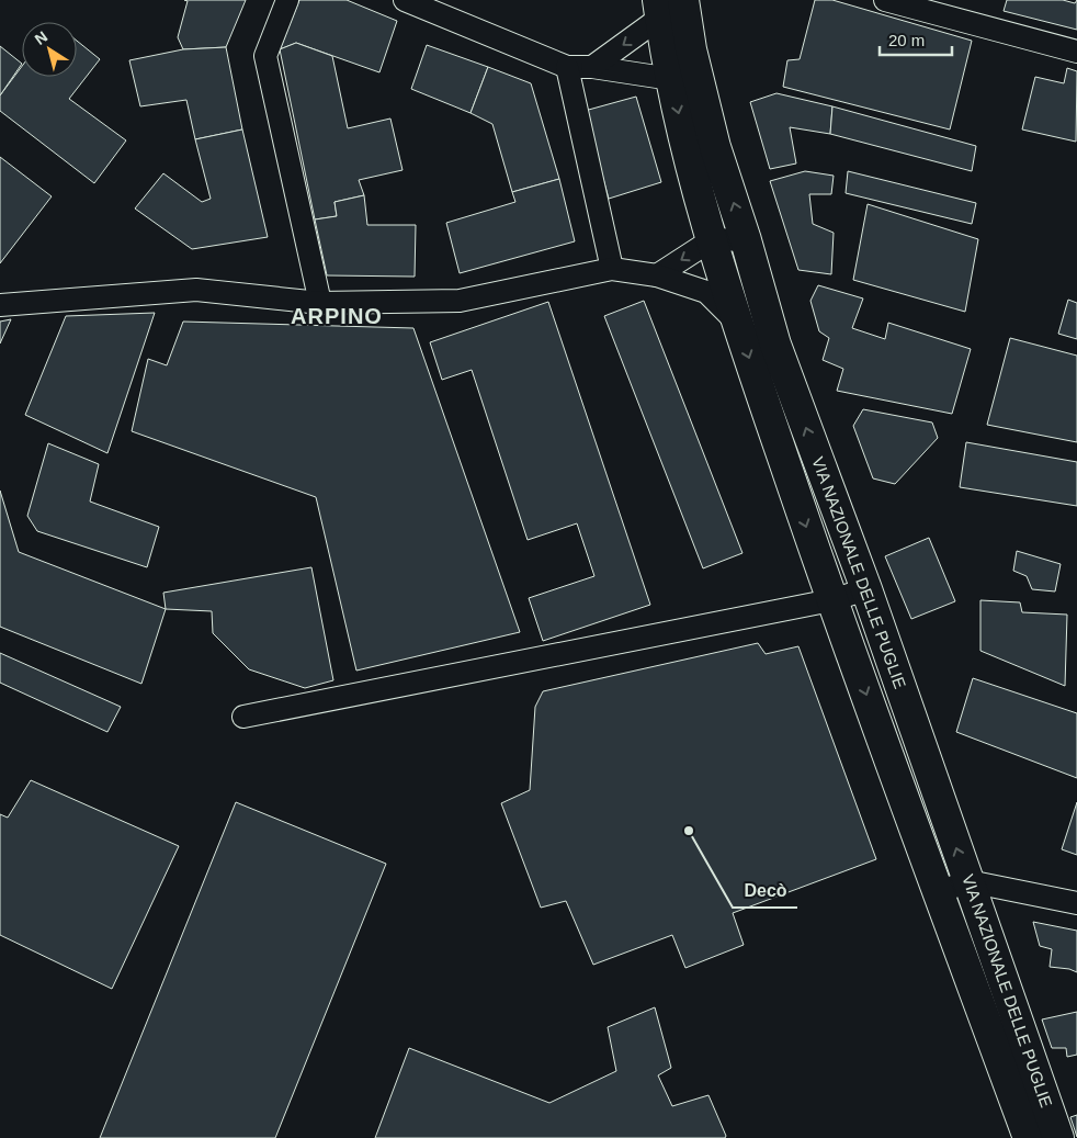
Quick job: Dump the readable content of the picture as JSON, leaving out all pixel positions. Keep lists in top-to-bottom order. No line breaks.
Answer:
{"streets":{"main road":["VIA NAZIONALE DELLE PUGLIE"]},"districts":["ARPINO"],"places":["Decò"],"scale_bar":"20 m","north":"top left"}
